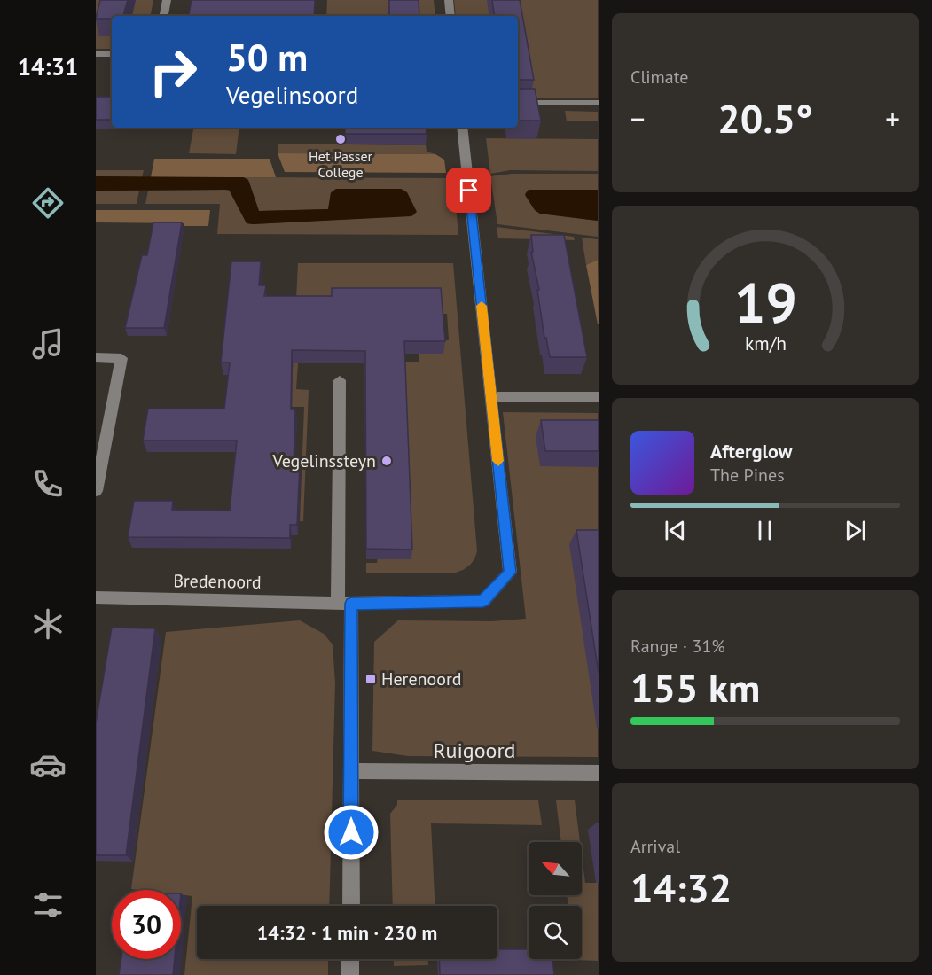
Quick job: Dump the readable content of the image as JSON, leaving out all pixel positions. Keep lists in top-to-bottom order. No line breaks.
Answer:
{"streets":{"street":["Bredenoord","Ruigoord"]},"places":{"other":["Het Passer College","Vegelinssteyn"],"transit":["Herenoord"]},"north":"top left","page":{"tabs":"14:31","tile":["Climate",["Range · 31%","155 km"],["Arrival","14:32"]],"turn":["50 m","Vegelinsoord"],"heat":["−","20.5°","+"],"song":["Afterglow","The Pines"],"limit":"30","trip":"14:32 · 1 min · 230 m","gauge":["19","km/h"]}}
